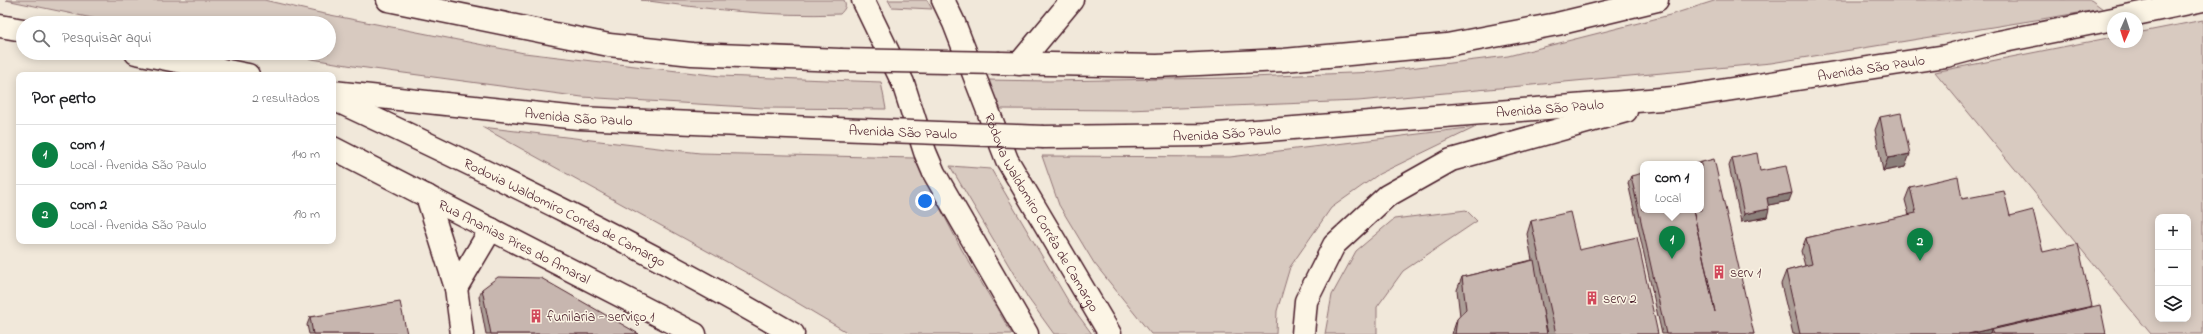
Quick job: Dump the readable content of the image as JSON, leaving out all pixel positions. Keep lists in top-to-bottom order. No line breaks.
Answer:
{"streets":{"main road":["Avenida São Paulo","Rodovia Waldomiro Corrêa de Camargo","Rua Ananias Pires do Amaral"]},"places":{"building":["serv 1","serv 2","funilaria - serviço 1"]},"north":"bottom","page":{"search":"Pesquisar aqui","heading":["Por perto","2 resultados"],"list":[{"mark":"1","name":"com 1","note":"Local · Avenida São Paulo","value":"140 m"},{"mark":"2","name":"com 2","note":"Local · Avenida São Paulo","value":"190 m"}],"popup":["com 1","Local"],"map_buttons":["+","−"],"pins":["1","2"]}}
